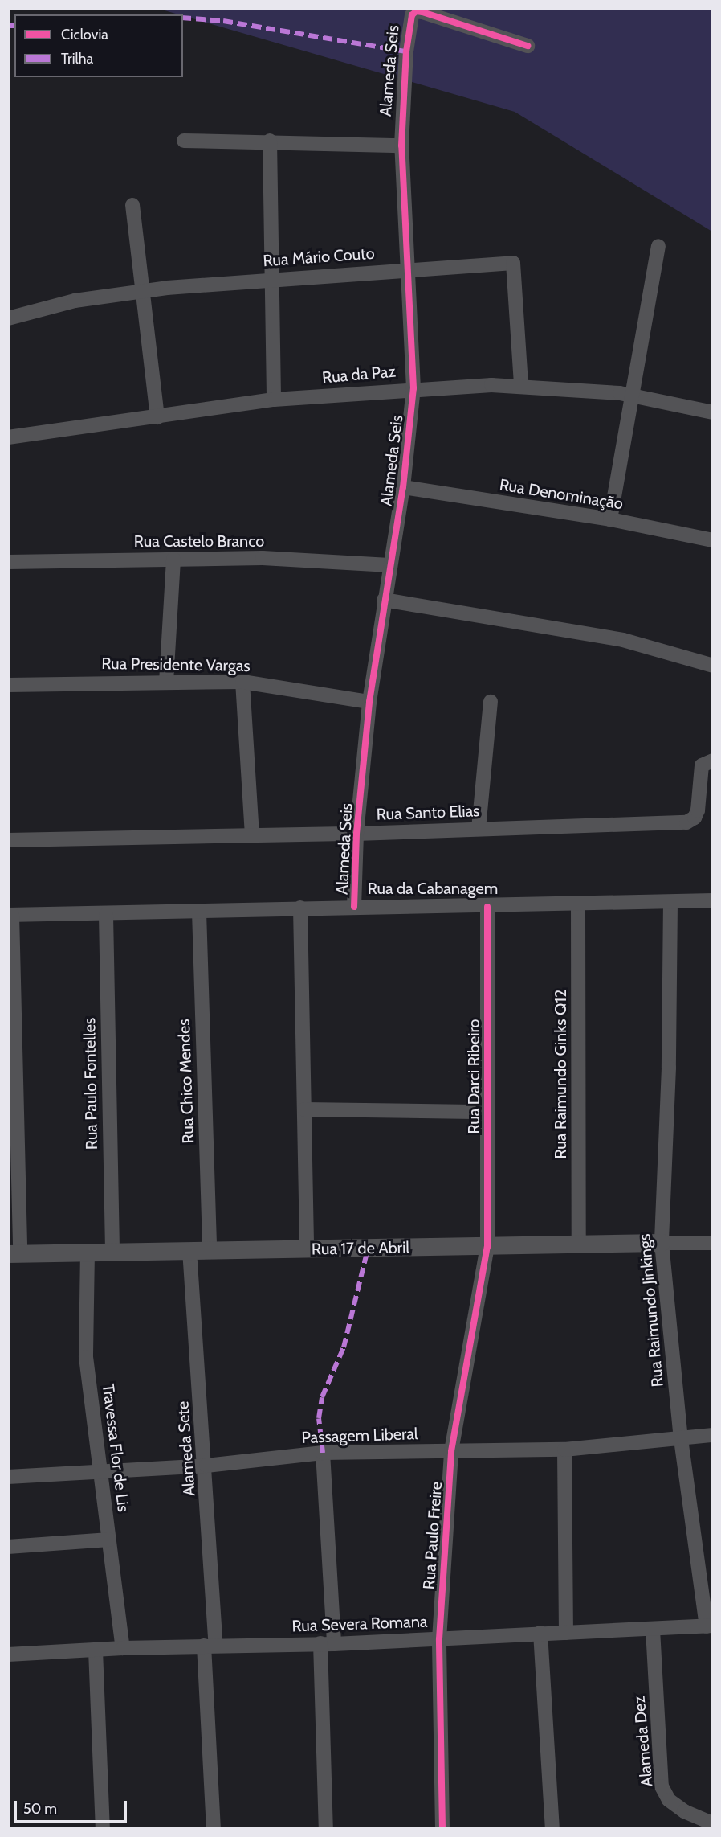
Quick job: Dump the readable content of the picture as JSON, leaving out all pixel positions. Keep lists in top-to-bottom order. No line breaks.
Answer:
{"streets":{"street":["Alameda Seis","Rua Mário Couto","Rua da Paz","Rua Denominação","Rua Castelo Branco","Rua Presidente Vargas","Rua Santo Elias","Rua da Cabanagem","Rua Raimundo Ginks Q12","Rua Darci Ribeiro","Rua Chico Mendes","Rua Paulo Fontelles","Rua 17 de Abril","Rua Raimundo Jinkings","Passagem Liberal","Travessa Flor de Lis","Alameda Sete","Rua Paulo Freire","Rua Severa Romana","Alameda Dez"]},"crossings":[["Alameda Seis","Rua Mário Couto"],["Alameda Seis","Rua da Paz"],["Alameda Seis","Rua Denominação"],["Alameda Seis","Rua Castelo Branco"],["Alameda Seis","Rua Presidente Vargas"],["Alameda Seis","Rua Santo Elias"],["Alameda Seis","Rua da Cabanagem"],["Rua Mário Couto","Rua da Paz"],["Rua da Cabanagem","Rua Raimundo Ginks Q12"],["Rua da Cabanagem","Rua Darci Ribeiro"],["Rua da Cabanagem","Rua Chico Mendes"],["Rua da Cabanagem","Rua Paulo Fontelles"],["Rua da Cabanagem","Rua Raimundo Jinkings"],["Rua Raimundo Ginks Q12","Rua 17 de Abril"],["Rua Darci Ribeiro","Rua 17 de Abril"],["Rua Darci Ribeiro","Rua Paulo Freire"],["Rua Chico Mendes","Rua 17 de Abril"],["Rua Paulo Fontelles","Rua 17 de Abril"],["Rua 17 de Abril","Rua Raimundo Jinkings"],["Rua 17 de Abril","Travessa Flor de Lis"],["Rua 17 de Abril","Alameda Sete"],["Rua 17 de Abril","Rua Paulo Freire"],["Rua Raimundo Jinkings","Passagem Liberal"],["Rua Raimundo Jinkings","Rua Severa Romana"],["Passagem Liberal","Travessa Flor de Lis"],["Passagem Liberal","Alameda Sete"],["Passagem Liberal","Rua Paulo Freire"],["Travessa Flor de Lis","Rua Severa Romana"],["Alameda Sete","Rua Severa Romana"],["Rua Paulo Freire","Rua Severa Romana"],["Rua Severa Romana","Alameda Dez"]],"legend":["Ciclovia","Trilha"],"scale_bar":"50 m"}
